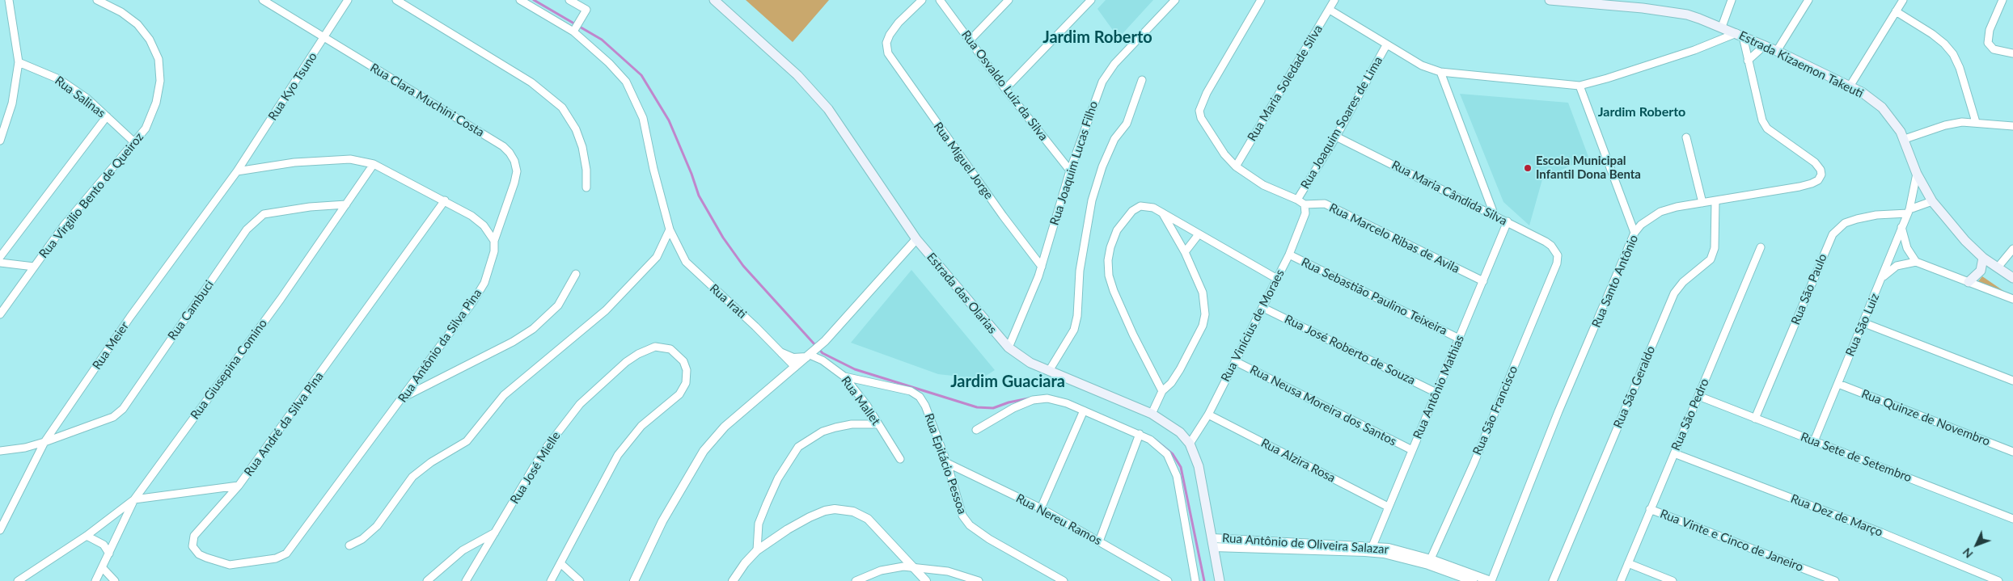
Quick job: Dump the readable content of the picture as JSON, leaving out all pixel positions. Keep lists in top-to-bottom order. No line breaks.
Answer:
{"streets":{"main road":["Estrada Kizaemon Takeuti","Estrada das Olarias"],"street":["Rua Maria Soledade Silva","Rua Osvaldo Luiz da Silva","Rua Kyo Tsuno","Rua Salinas","Rua Clara Muchini Costa","Rua Joaquim Soares de Lima","Rua Miguel Jorge","Rua Joaquim Lucas Filho","Rua Maria Cândida Silva","Rua Virgilio Bento de Queiroz","Rua Marcelo Ribas de Avila","Rua Santo Antônio","Rua São Paulo","Rua Sebastião Paulino Teixeira","Rua Irati","Rua Cambuci","Rua São Luiz","Rua Vinícius de Moraes","Rua Meier","Rua Antônio da Silva Pina","Rua José Roberto de Souza","Rua Giusepina Comino","Rua Antônio Mathias","Rua São Geraldo","Rua Mallet","Rua Neusa Moreira dos Santos","Rua São Francisco","Rua São Pedro","Rua Quinze de Novembro","Rua André da Silva Pina","Rua Sete de Setembro","Rua Alzira Rosa","Rua Epitácio Pessoa","Rua José Mielle","Rua Dez de Março","Rua Nereu Ramos","Rua Vinte e Cinco de Janeiro","Rua Antônio de Oliveira Salazar"]},"crossings":[["Estrada Kizaemon Takeuti","Rua Santo Antônio"],["Estrada Kizaemon Takeuti","Rua São Luiz"],["Rua Osvaldo Luiz da Silva","Rua Joaquim Lucas Filho"],["Rua Kyo Tsuno","Rua Clara Muchini Costa"],["Rua Kyo Tsuno","Rua Meier"],["Rua Salinas","Rua Virgilio Bento de Queiroz"],["Rua Clara Muchini Costa","Rua Antônio da Silva Pina"],["Rua Joaquim Soares de Lima","Rua Maria Cândida Silva"],["Rua Miguel Jorge","Rua Joaquim Lucas Filho"],["Rua Joaquim Lucas Filho","Estrada das Olarias"],["Rua Maria Cândida Silva","Rua Antônio Mathias"],["Rua Maria Cândida Silva","Rua São Francisco"],["Rua Marcelo Ribas de Avila","Rua Vinícius de Moraes"],["Rua Marcelo Ribas de Avila","Rua Antônio Mathias"],["Rua Santo Antônio","Rua São Geraldo"],["Rua Santo Antônio","Rua Antônio de Oliveira Salazar"],["Rua São Paulo","Rua São Luiz"],["Rua São Paulo","Rua Sete de Setembro"],["Estrada das Olarias","Rua Vinícius de Moraes"],["Estrada das Olarias","Rua Antônio de Oliveira Salazar"],["Rua Sebastião Paulino Teixeira","Rua Vinícius de Moraes"],["Rua Sebastião Paulino Teixeira","Rua Antônio Mathias"],["Rua Cambuci","Rua Meier"],["Rua Cambuci","Rua Giusepina Comino"],["Rua São Luiz","Rua Quinze de Novembro"],["Rua São Luiz","Rua Sete de Setembro"],["Rua Vinícius de Moraes","Rua José Roberto de Souza"],["Rua Vinícius de Moraes","Rua Neusa Moreira dos Santos"],["Rua Vinícius de Moraes","Rua Alzira Rosa"],["Rua Antônio da Silva Pina","Rua André da Silva Pina"],["Rua José Roberto de Souza","Rua Antônio Mathias"],["Rua Giusepina Comino","Rua André da Silva Pina"],["Rua Antônio Mathias","Rua Neusa Moreira dos Santos"],["Rua Antônio Mathias","Rua Alzira Rosa"],["Rua Antônio Mathias","Rua Antônio de Oliveira Salazar"],["Rua Mallet","Rua Epitácio Pessoa"],["Rua São Francisco","Rua Antônio de Oliveira Salazar"],["Rua São Pedro","Rua Sete de Setembro"],["Rua São Pedro","Rua Dez de Março"],["Rua São Pedro","Rua Vinte e Cinco de Janeiro"],["Rua Epitácio Pessoa","Rua Nereu Ramos"]],"districts":["Jardim Roberto","Jardim Roberto","Jardim Guaciara"],"places":["Escola Municipal Infantil Dona Benta"],"north":"bottom left"}
